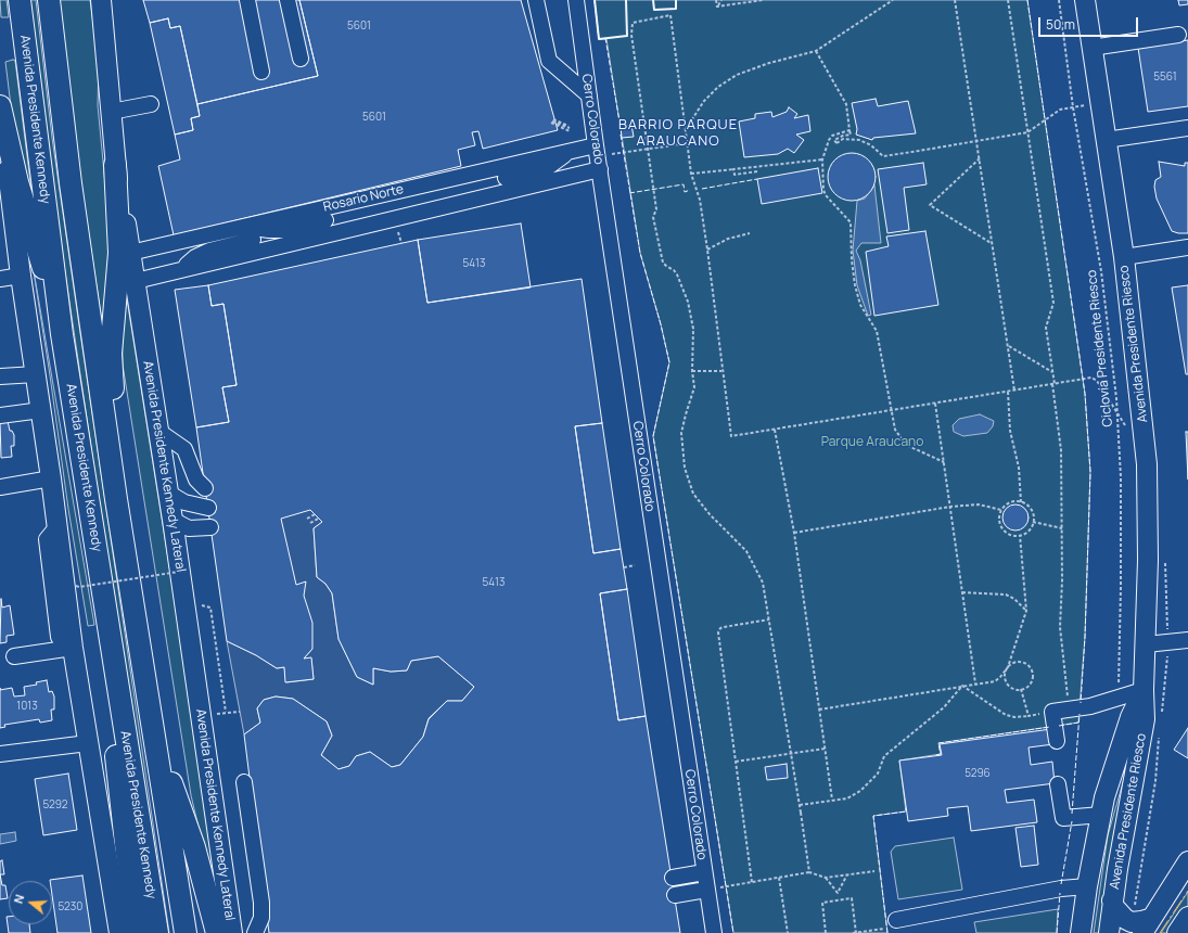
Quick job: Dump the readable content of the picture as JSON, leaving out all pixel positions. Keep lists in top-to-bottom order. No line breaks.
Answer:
{"streets":{"highway":["Avenida Presidente Kennedy"],"main road":["Avenida Presidente Riesco","Avenida Presidente Kennedy Lateral"],"street":["Cerro Colorado","Rosario Norte"],"path":["Ciclovía Presidente Riesco"]},"crossings":[["Cerro Colorado","Rosario Norte"],["Rosario Norte","Avenida Presidente Kennedy Lateral"]],"districts":["BARRIO PARQUE ARAUCANO"],"parks":["Parque Araucano"],"house_numbers":["5601","5561","5601","5413","5413","1013","5296","5292","5230"],"scale_bar":"50 m","north":"left"}
